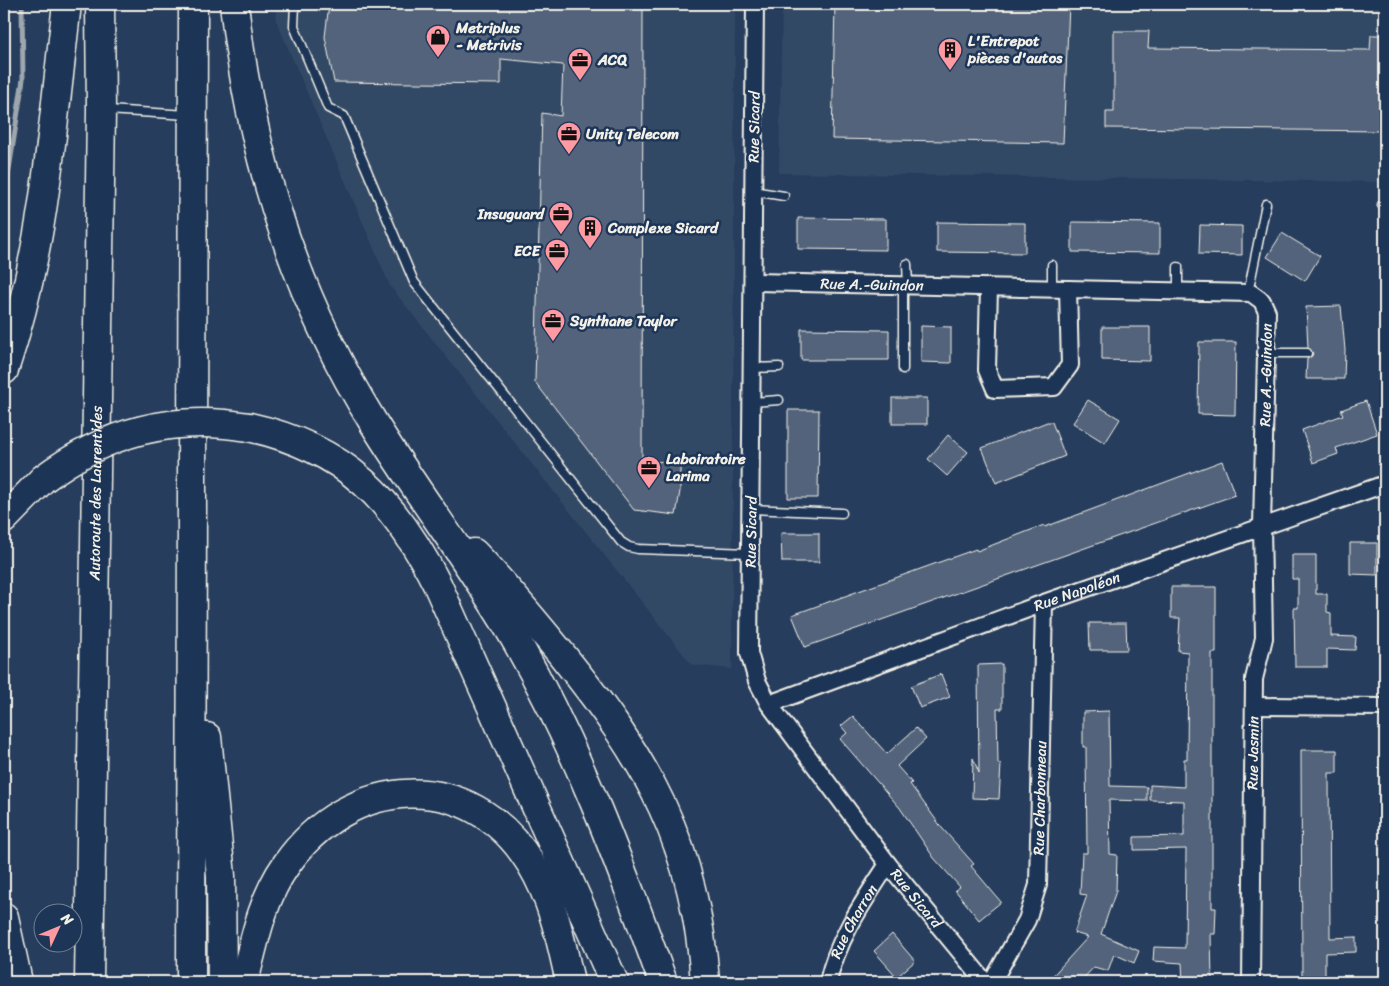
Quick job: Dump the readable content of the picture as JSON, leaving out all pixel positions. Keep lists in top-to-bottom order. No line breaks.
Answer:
{"streets":{"highway":["Autoroute des Laurentides"],"street":["Rue Sicard","Rue A.-Guindon","Rue Napoléon","Rue Jasmin","Rue Charbonneau","Rue Charron"]},"crossings":[["Rue Sicard","Rue A.-Guindon"],["Rue Sicard","Rue Napoléon"],["Rue Sicard","Rue Charron"],["Rue A.-Guindon","Rue Napoléon"],["Rue A.-Guindon","Rue Jasmin"],["Rue Napoléon","Rue Jasmin"],["Rue Napoléon","Rue Charbonneau"]],"places":{"shop":["Metriplus - Metrivis"],"building":["L'Entrepot pièces d'autos","Complexe Sicard"],"office":["ACQ","Unity Telecom","Insuguard","ECE","Synthane Taylor","Laboiratoire Larima"]},"north":"top right"}
